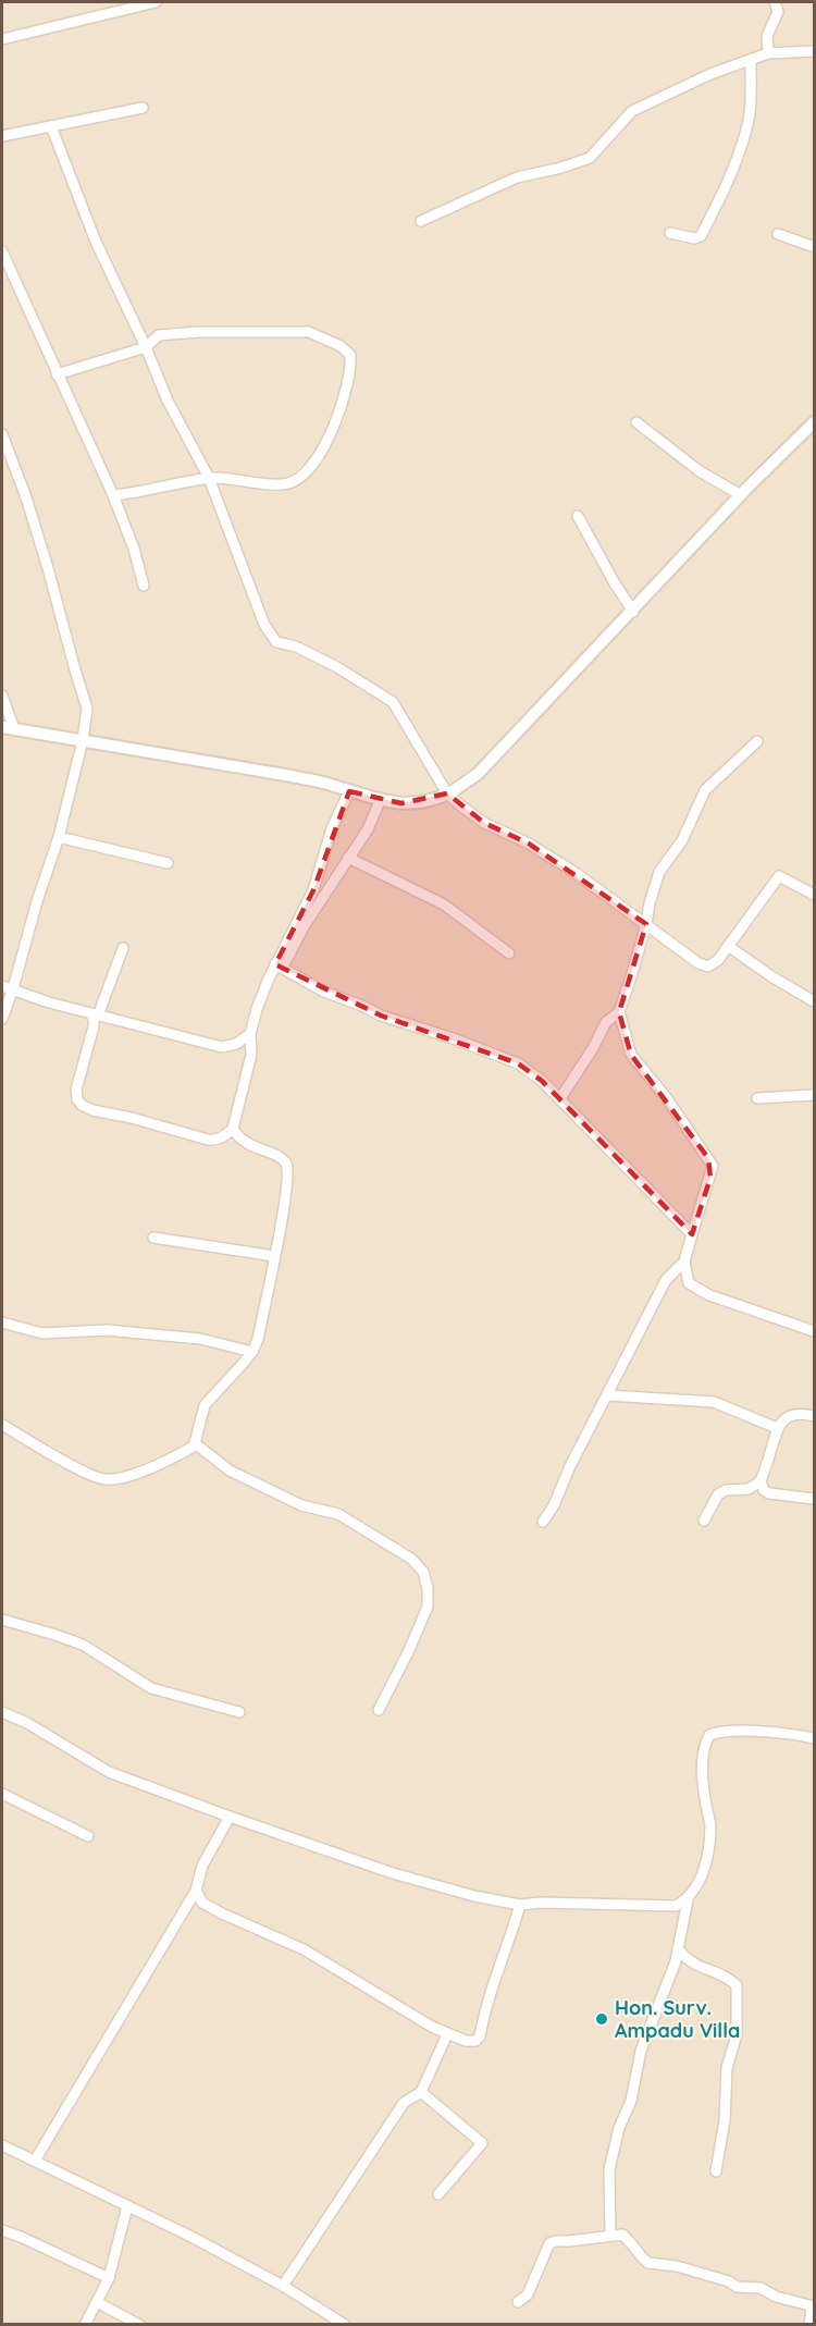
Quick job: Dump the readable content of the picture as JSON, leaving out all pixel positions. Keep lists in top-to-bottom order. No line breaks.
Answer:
{"places":["Hon. Surv. Ampadu Villa"]}
